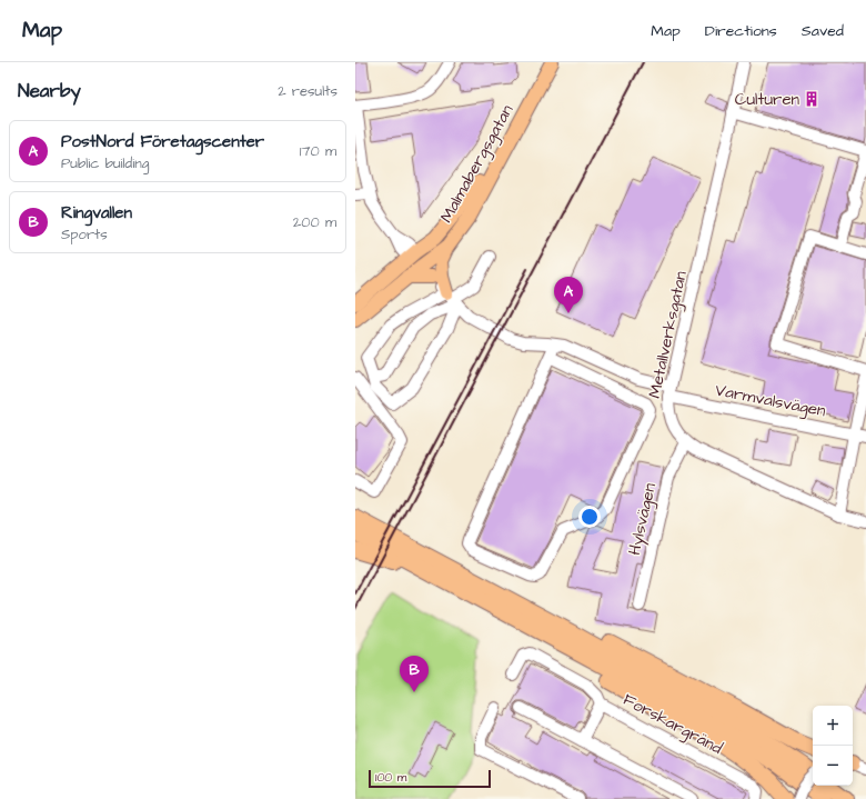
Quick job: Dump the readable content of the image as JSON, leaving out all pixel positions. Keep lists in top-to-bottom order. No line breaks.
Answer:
{"streets":{"main road":["Malmabergsgatan"],"street":["Metallverksgatan","Varmvalsvägen","Hylsvägen","Forskargränd"]},"crossings":[["Malmabergsgatan","Varmvalsvägen"],["Metallverksgatan","Varmvalsvägen"],["Metallverksgatan","Hylsvägen"]],"places":{"building":["Culturen"]},"scale_bar":"100 m","page":{"header":"Map","nav":["Map","Directions","Saved"],"heading":["Nearby","2 results"],"list":[{"mark":"A","name":"PostNord Företagscenter","note":"Public building","value":"170 m"},{"mark":"B","name":"Ringvallen","note":"Sports","value":"200 m"}],"pins":["A","B"],"map_buttons":["+","−"],"scale":"100 m"}}
